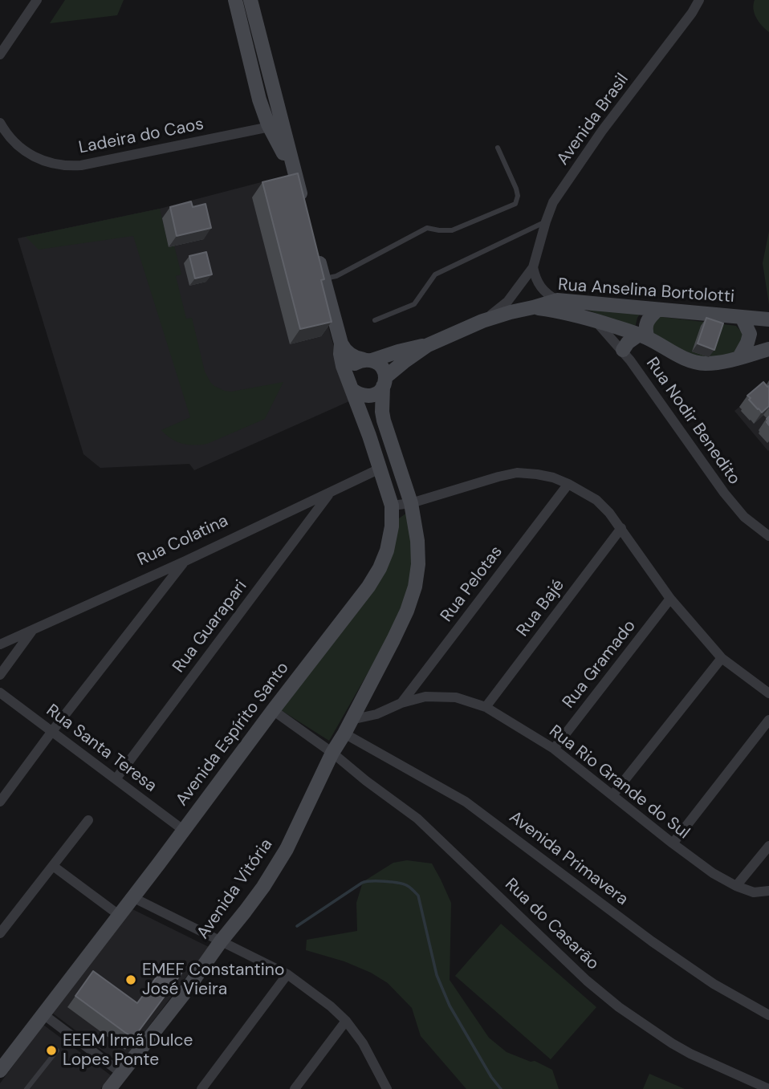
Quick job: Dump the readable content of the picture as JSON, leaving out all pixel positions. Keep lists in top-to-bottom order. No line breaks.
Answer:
{"streets":{"street":["Avenida Brasil","Ladeira do Caos","Rua Anselina Bortolotti","Rua Nodir Benedito","Rua Colatina","Rua Pelotas","Rua Bajé","Rua Guarapari","Rua Gramado","Avenida Espírito Santo","Rua Santa Teresa","Rua Rio Grande do Sul","Avenida Primavera","Avenida Vitória","Rua do Casarão"]},"crossings":[["Rua Anselina Bortolotti","Rua Nodir Benedito"],["Rua Colatina","Rua Guarapari"],["Rua Colatina","Avenida Espírito Santo"],["Rua Pelotas","Rua Rio Grande do Sul"],["Rua Bajé","Rua Rio Grande do Sul"],["Rua Guarapari","Rua Santa Teresa"],["Rua Gramado","Rua Rio Grande do Sul"],["Avenida Espírito Santo","Rua Santa Teresa"],["Avenida Espírito Santo","Avenida Vitória"],["Rua Rio Grande do Sul","Avenida Vitória"],["Avenida Primavera","Avenida Vitória"],["Avenida Vitória","Rua do Casarão"]],"places":["EMEF Constantino José Vieira","EEEM Irmã Dulce Lopes Ponte"]}
